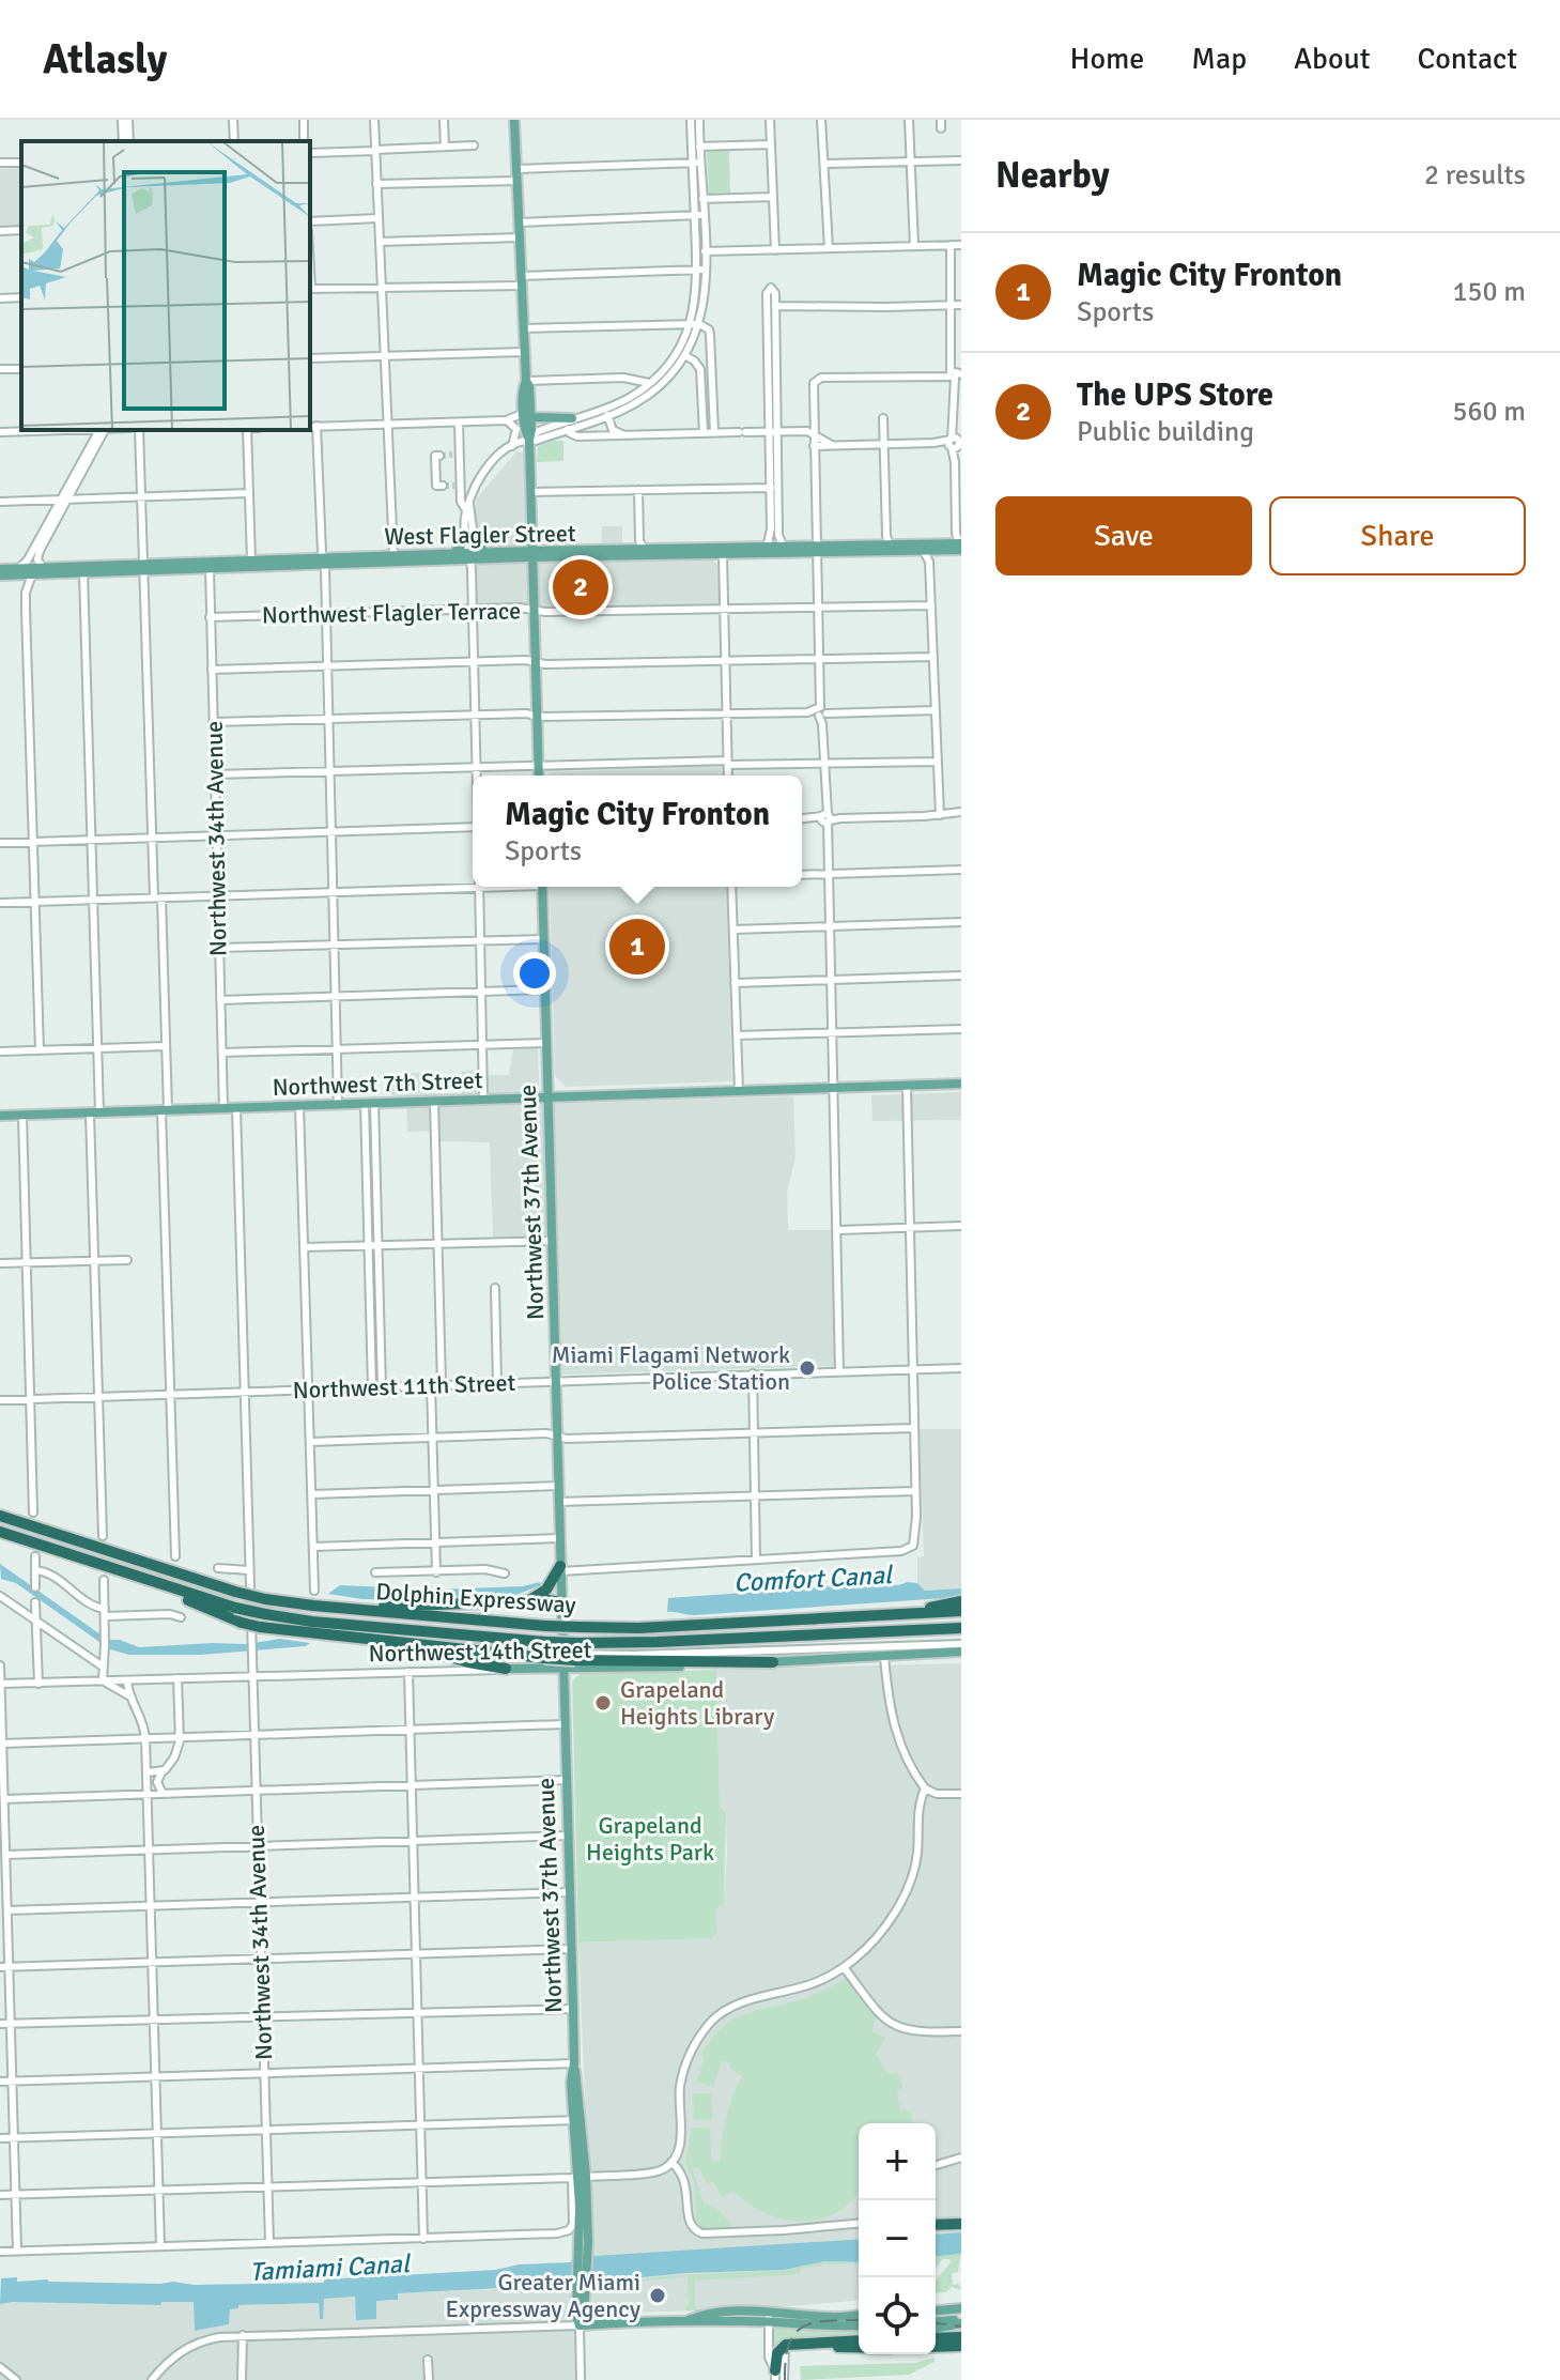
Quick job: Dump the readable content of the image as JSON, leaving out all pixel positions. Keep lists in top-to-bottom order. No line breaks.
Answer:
{"streets":{"highway":["Dolphin Expressway"],"main road":["West Flagler Street","Northwest 7th Street","Northwest 37th Avenue","Northwest 14th Street"],"street":["Northwest Flagler Terrace","Northwest 34th Avenue","Northwest 11th Street"]},"crossings":[["West Flagler Street","Northwest 34th Avenue"],["Northwest Flagler Terrace","Northwest 34th Avenue"],["Northwest 34th Avenue","Northwest 7th Street"],["Northwest 34th Avenue","Northwest 11th Street"],["Northwest 34th Avenue","Northwest 14th Street"],["Northwest 7th Street","Northwest 37th Avenue"],["Northwest 37th Avenue","Northwest 11th Street"],["Northwest 37th Avenue","Northwest 14th Street"]],"water":["Comfort Canal","Tamiami Canal"],"parks":["Grapeland Heights Park"],"places":["Miami Flagami Network Police Station","Grapeland Heights Library","Greater Miami Expressway Agency"],"page":{"header":"Atlasly","nav":["Home","Map","About","Contact"],"heading":["Nearby","2 results"],"list":[{"mark":"1","name":"Magic City Fronton","note":"Sports","value":"150 m"},{"mark":"2","name":"The UPS Store","note":"Public building","value":"560 m"}],"buttons":["Save","Share"],"pins":["2","1"],"popup":["Magic City Fronton","Sports"],"map_buttons":["+","−"]}}
